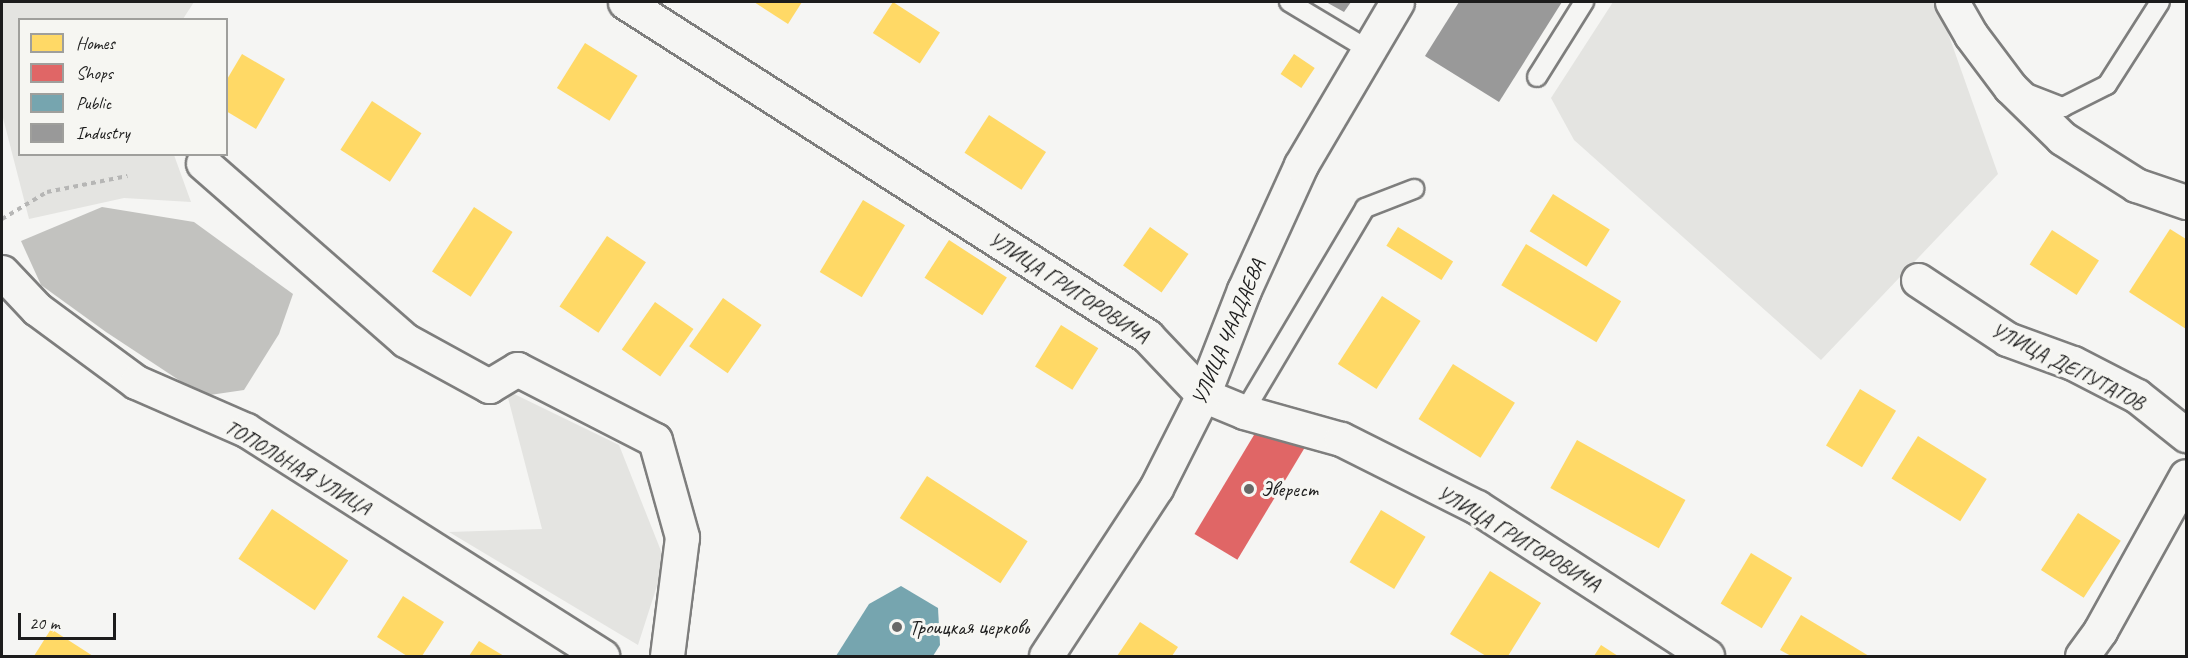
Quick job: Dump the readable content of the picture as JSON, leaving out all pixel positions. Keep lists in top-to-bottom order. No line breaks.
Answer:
{"streets":{"street":["УЛИЦА ГРИГОРОВИЧА","УЛИЦА ЧААДАЕВА","УЛИЦА ДЕПУТАТОВ","ТОПОЛЬНАЯ УЛИЦА"]},"crossings":[["УЛИЦА ГРИГОРОВИЧА","УЛИЦА ЧААДАЕВА"]],"places":["Эверест","Троицкая церковь"],"legend":["Homes","Shops","Public","Industry"],"scale_bar":"20 m"}
